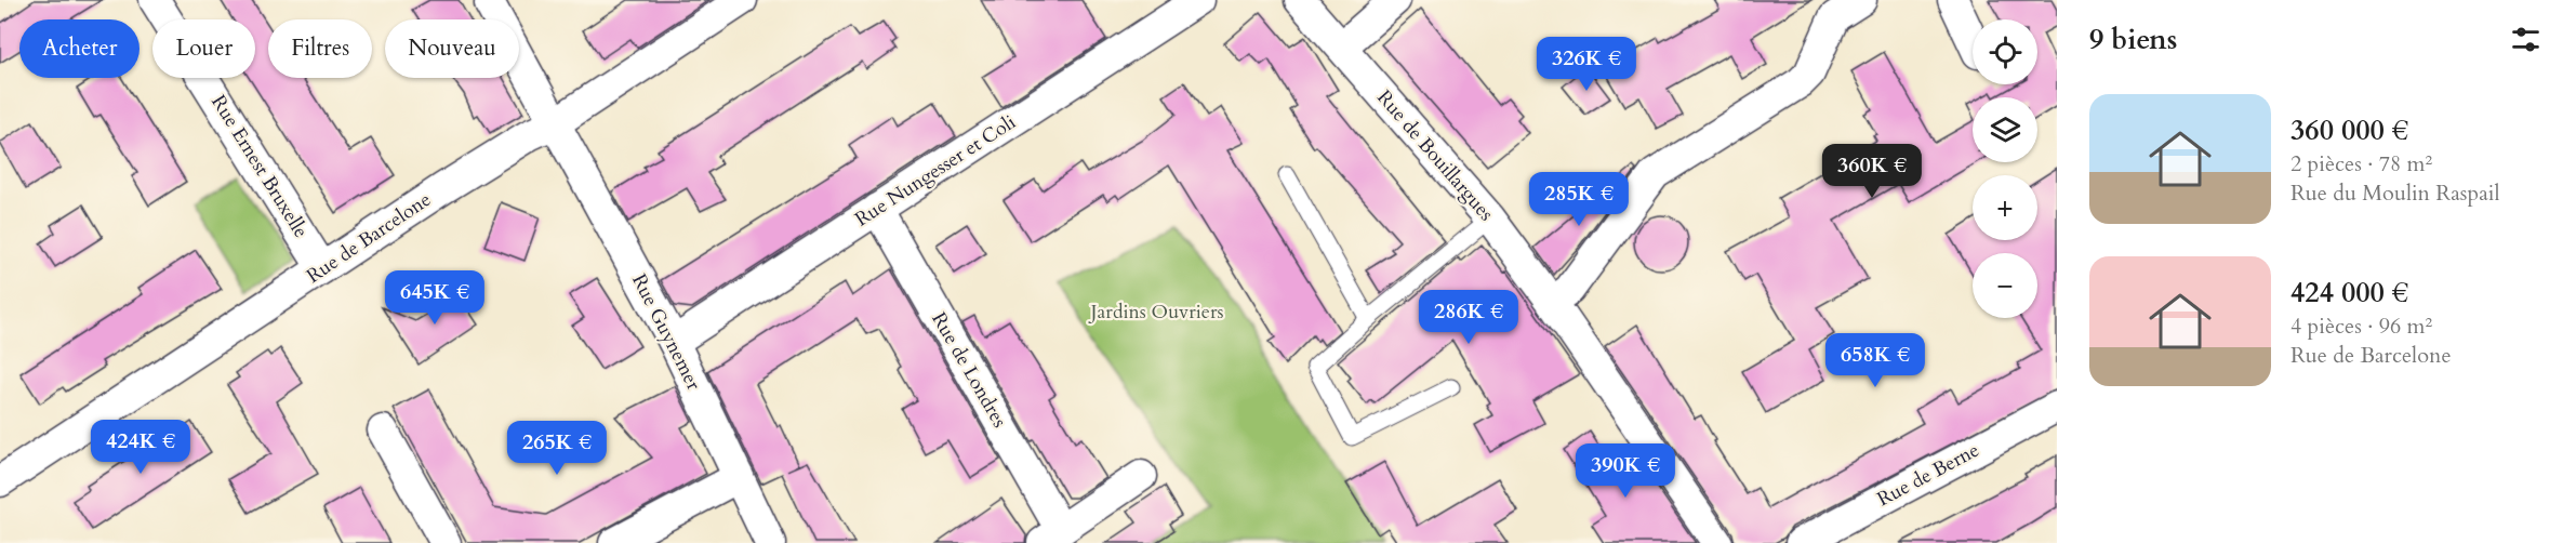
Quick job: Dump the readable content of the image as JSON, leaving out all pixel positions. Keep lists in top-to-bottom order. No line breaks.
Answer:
{"streets":{"street":["Rue de Bouillargues","Rue Ernest Bruxelle","Rue Nungesser et Coli","Rue de Barcelone","Rue Guynemer","Rue de Londres","Rue de Berne"]},"crossings":[["Rue Ernest Bruxelle","Rue de Barcelone"],["Rue Nungesser et Coli","Rue Guynemer"],["Rue Nungesser et Coli","Rue de Londres"],["Rue de Barcelone","Rue Guynemer"]],"parks":["Jardins Ouvriers"],"page":{"heading":"9 biens","map_buttons":["+","−"],"chip":["Acheter","Louer","Filtres","Nouveau"],"price":["326K €","360K €","285K €","645K €","286K €","658K €","424K €","265K €","390K €"],"list":[{"name":"360 000 €","note":"2 pièces · 78 m² · Rue du Moulin Raspail"},{"name":"424 000 €","note":"4 pièces · 96 m² · Rue de Barcelone"}]}}
